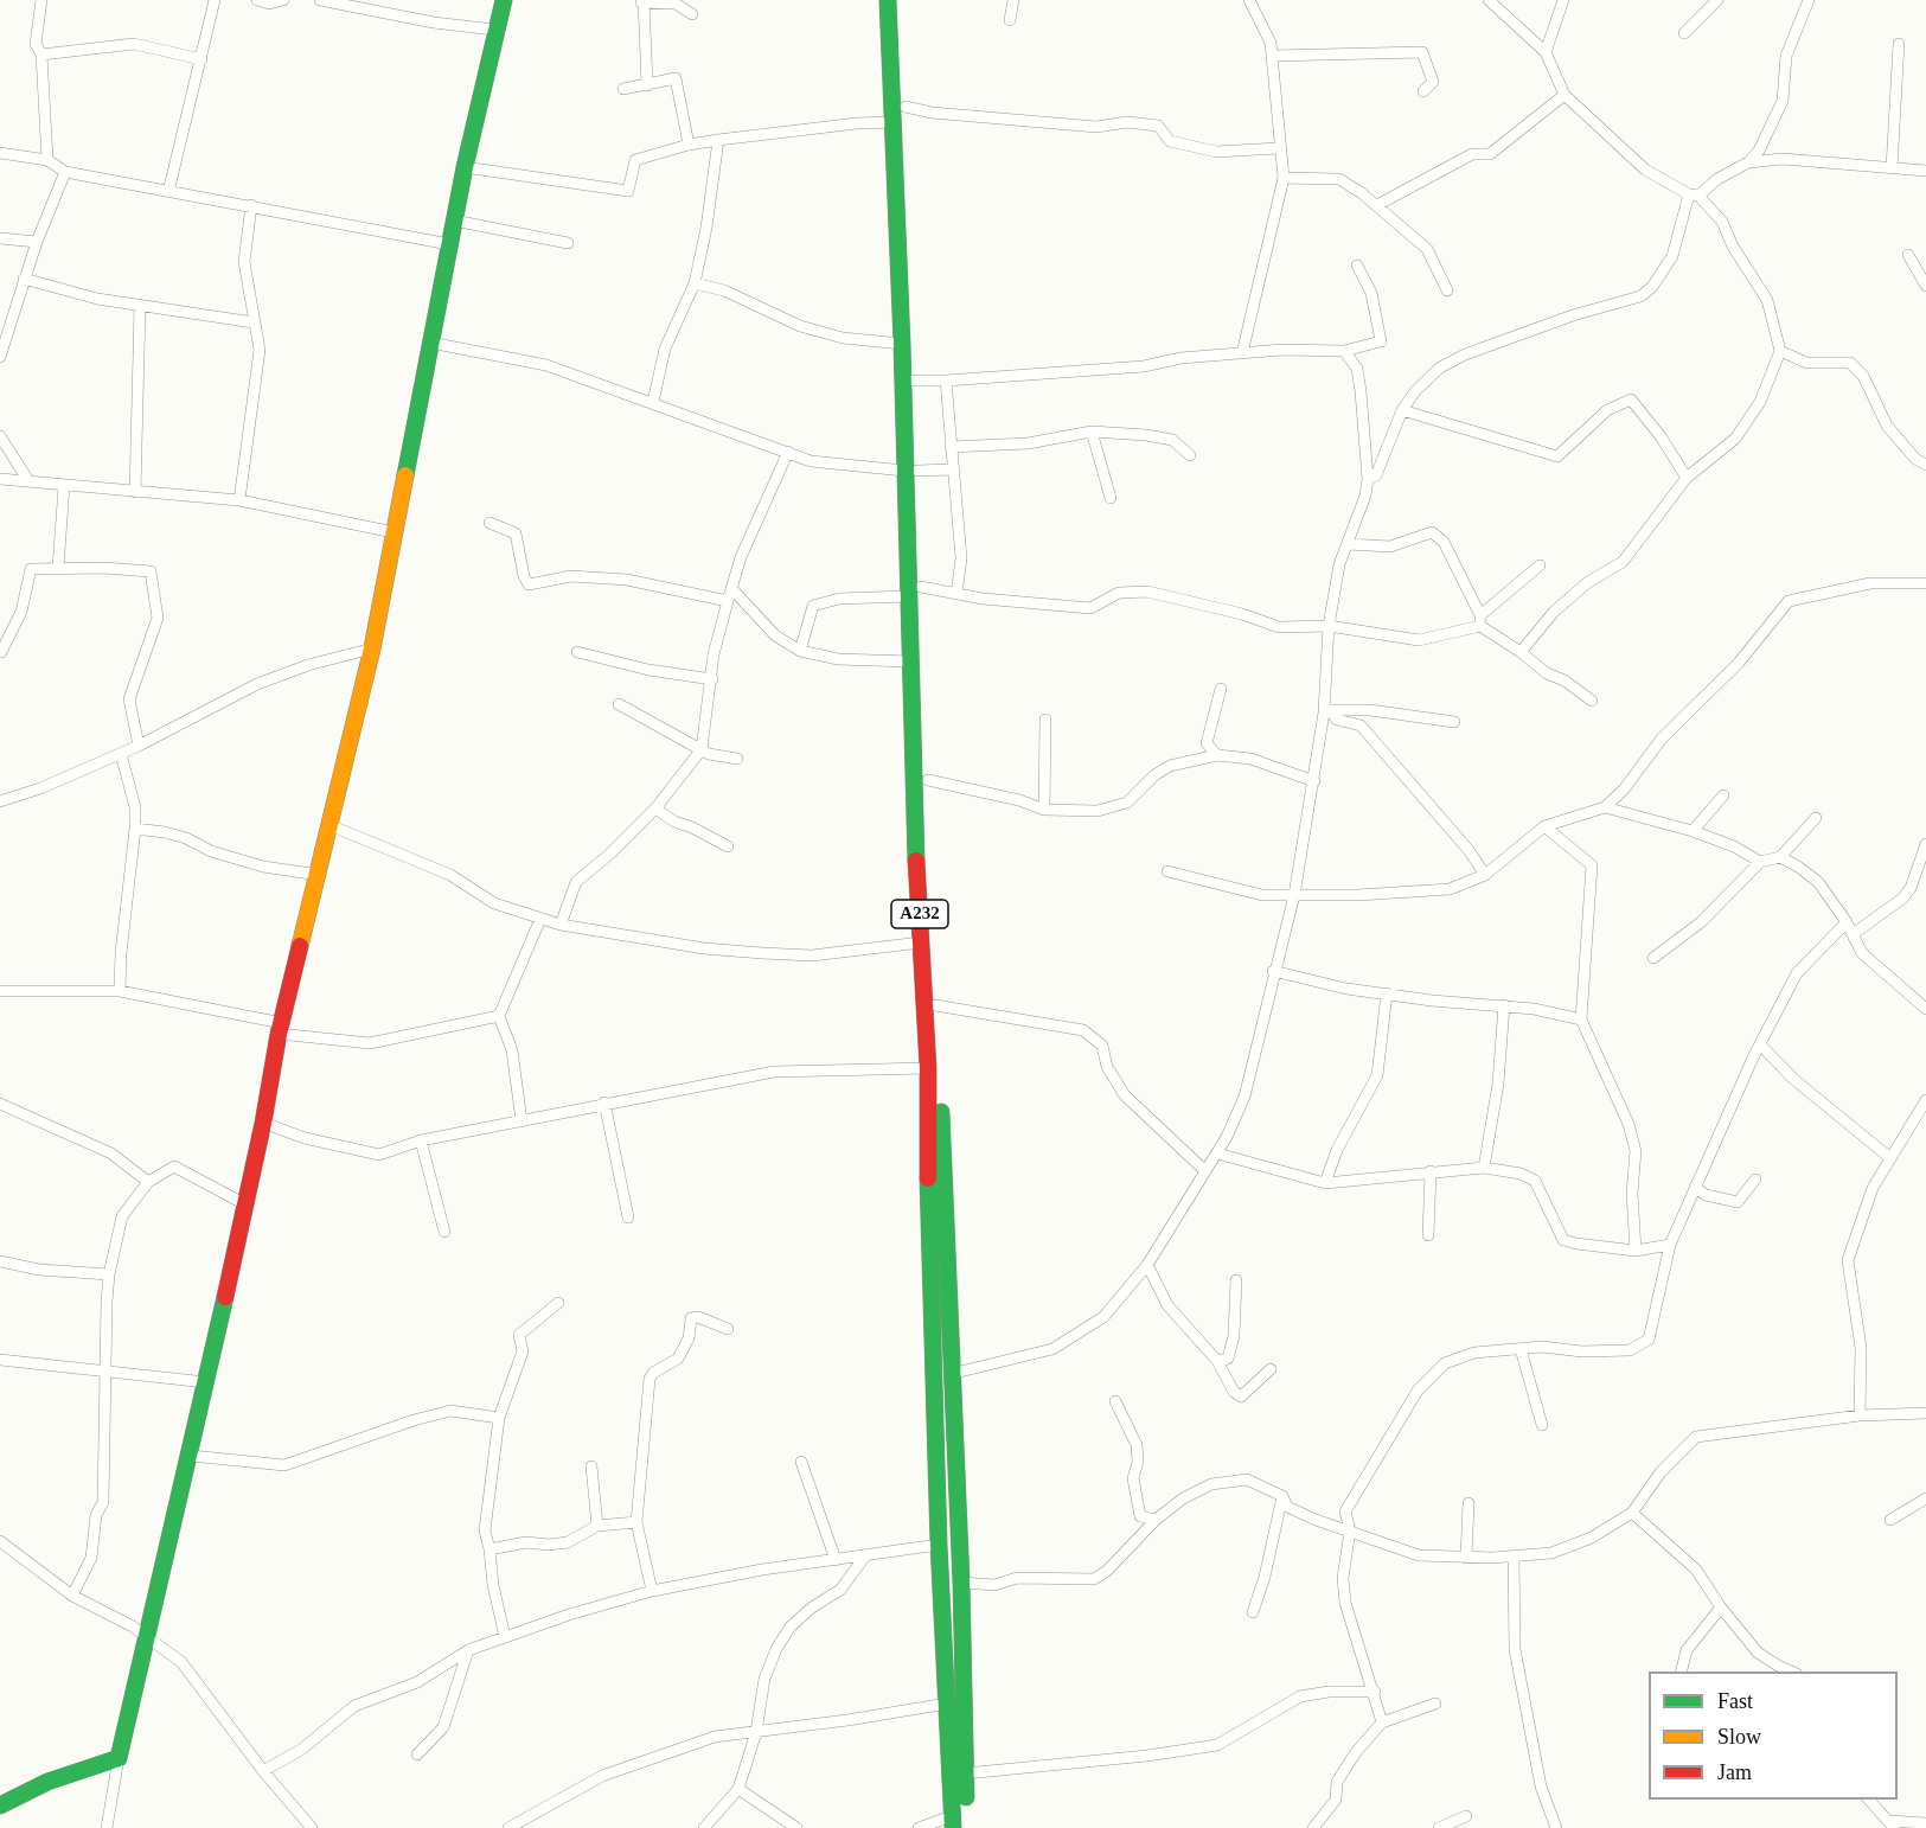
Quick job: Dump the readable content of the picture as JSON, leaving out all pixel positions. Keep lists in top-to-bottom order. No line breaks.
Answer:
{"streets":{"main road":["A232"]},"legend":["Fast","Slow","Jam"]}
